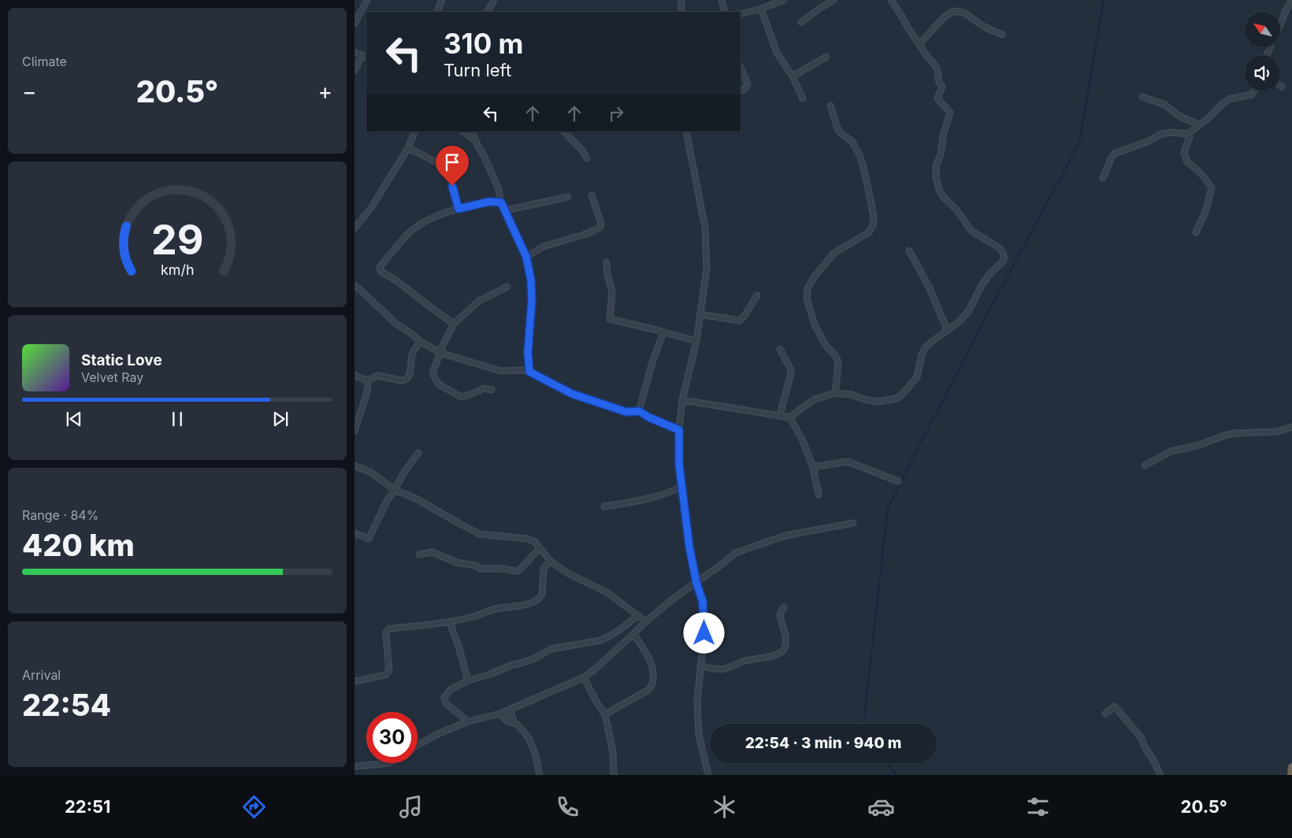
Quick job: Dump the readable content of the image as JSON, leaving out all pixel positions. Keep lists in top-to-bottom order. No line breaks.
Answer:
{"north":"top left","page":{"tile":["Climate",["Range · 84%","420 km"],["Arrival","22:54"]],"turn":["310 m","Turn left"],"heat":["−","20.5°","+"],"song":["Static Love","Velvet Ray"],"limit":"30","trip":"22:54 · 3 min · 940 m","tabs":["22:51","20.5°"],"gauge":["29","km/h"]}}
